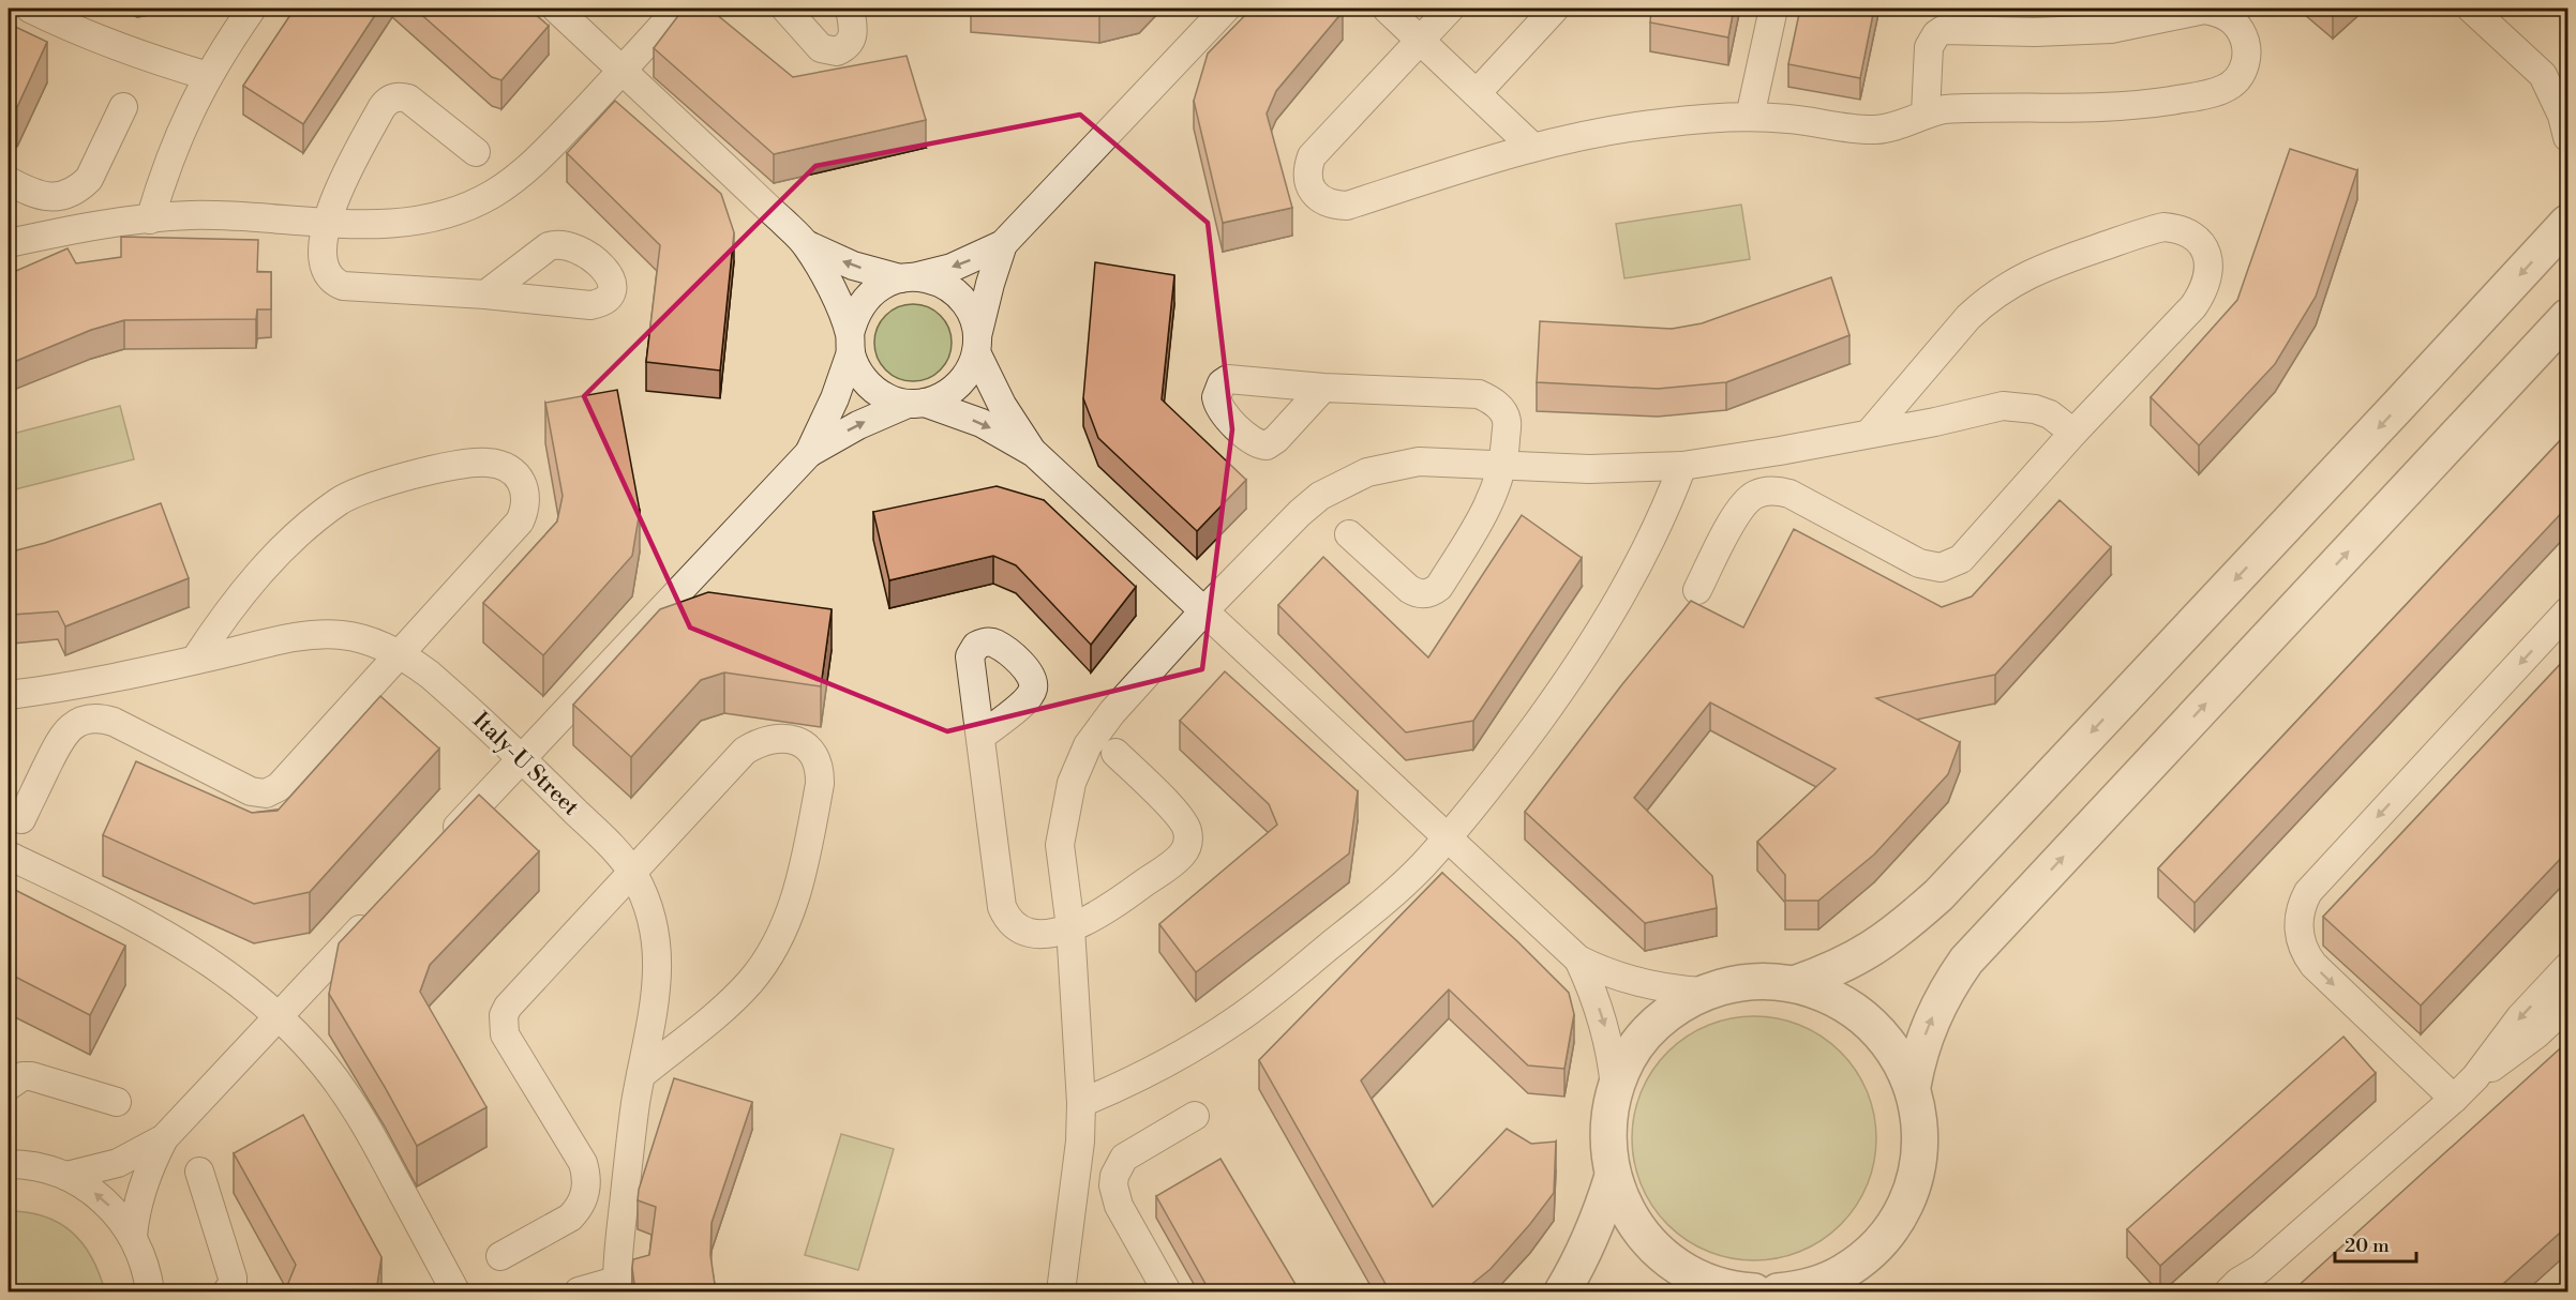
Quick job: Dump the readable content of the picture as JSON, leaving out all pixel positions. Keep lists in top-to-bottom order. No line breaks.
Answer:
{"streets":{"street":["Italy-U Street"]},"scale_bar":"20 m"}
